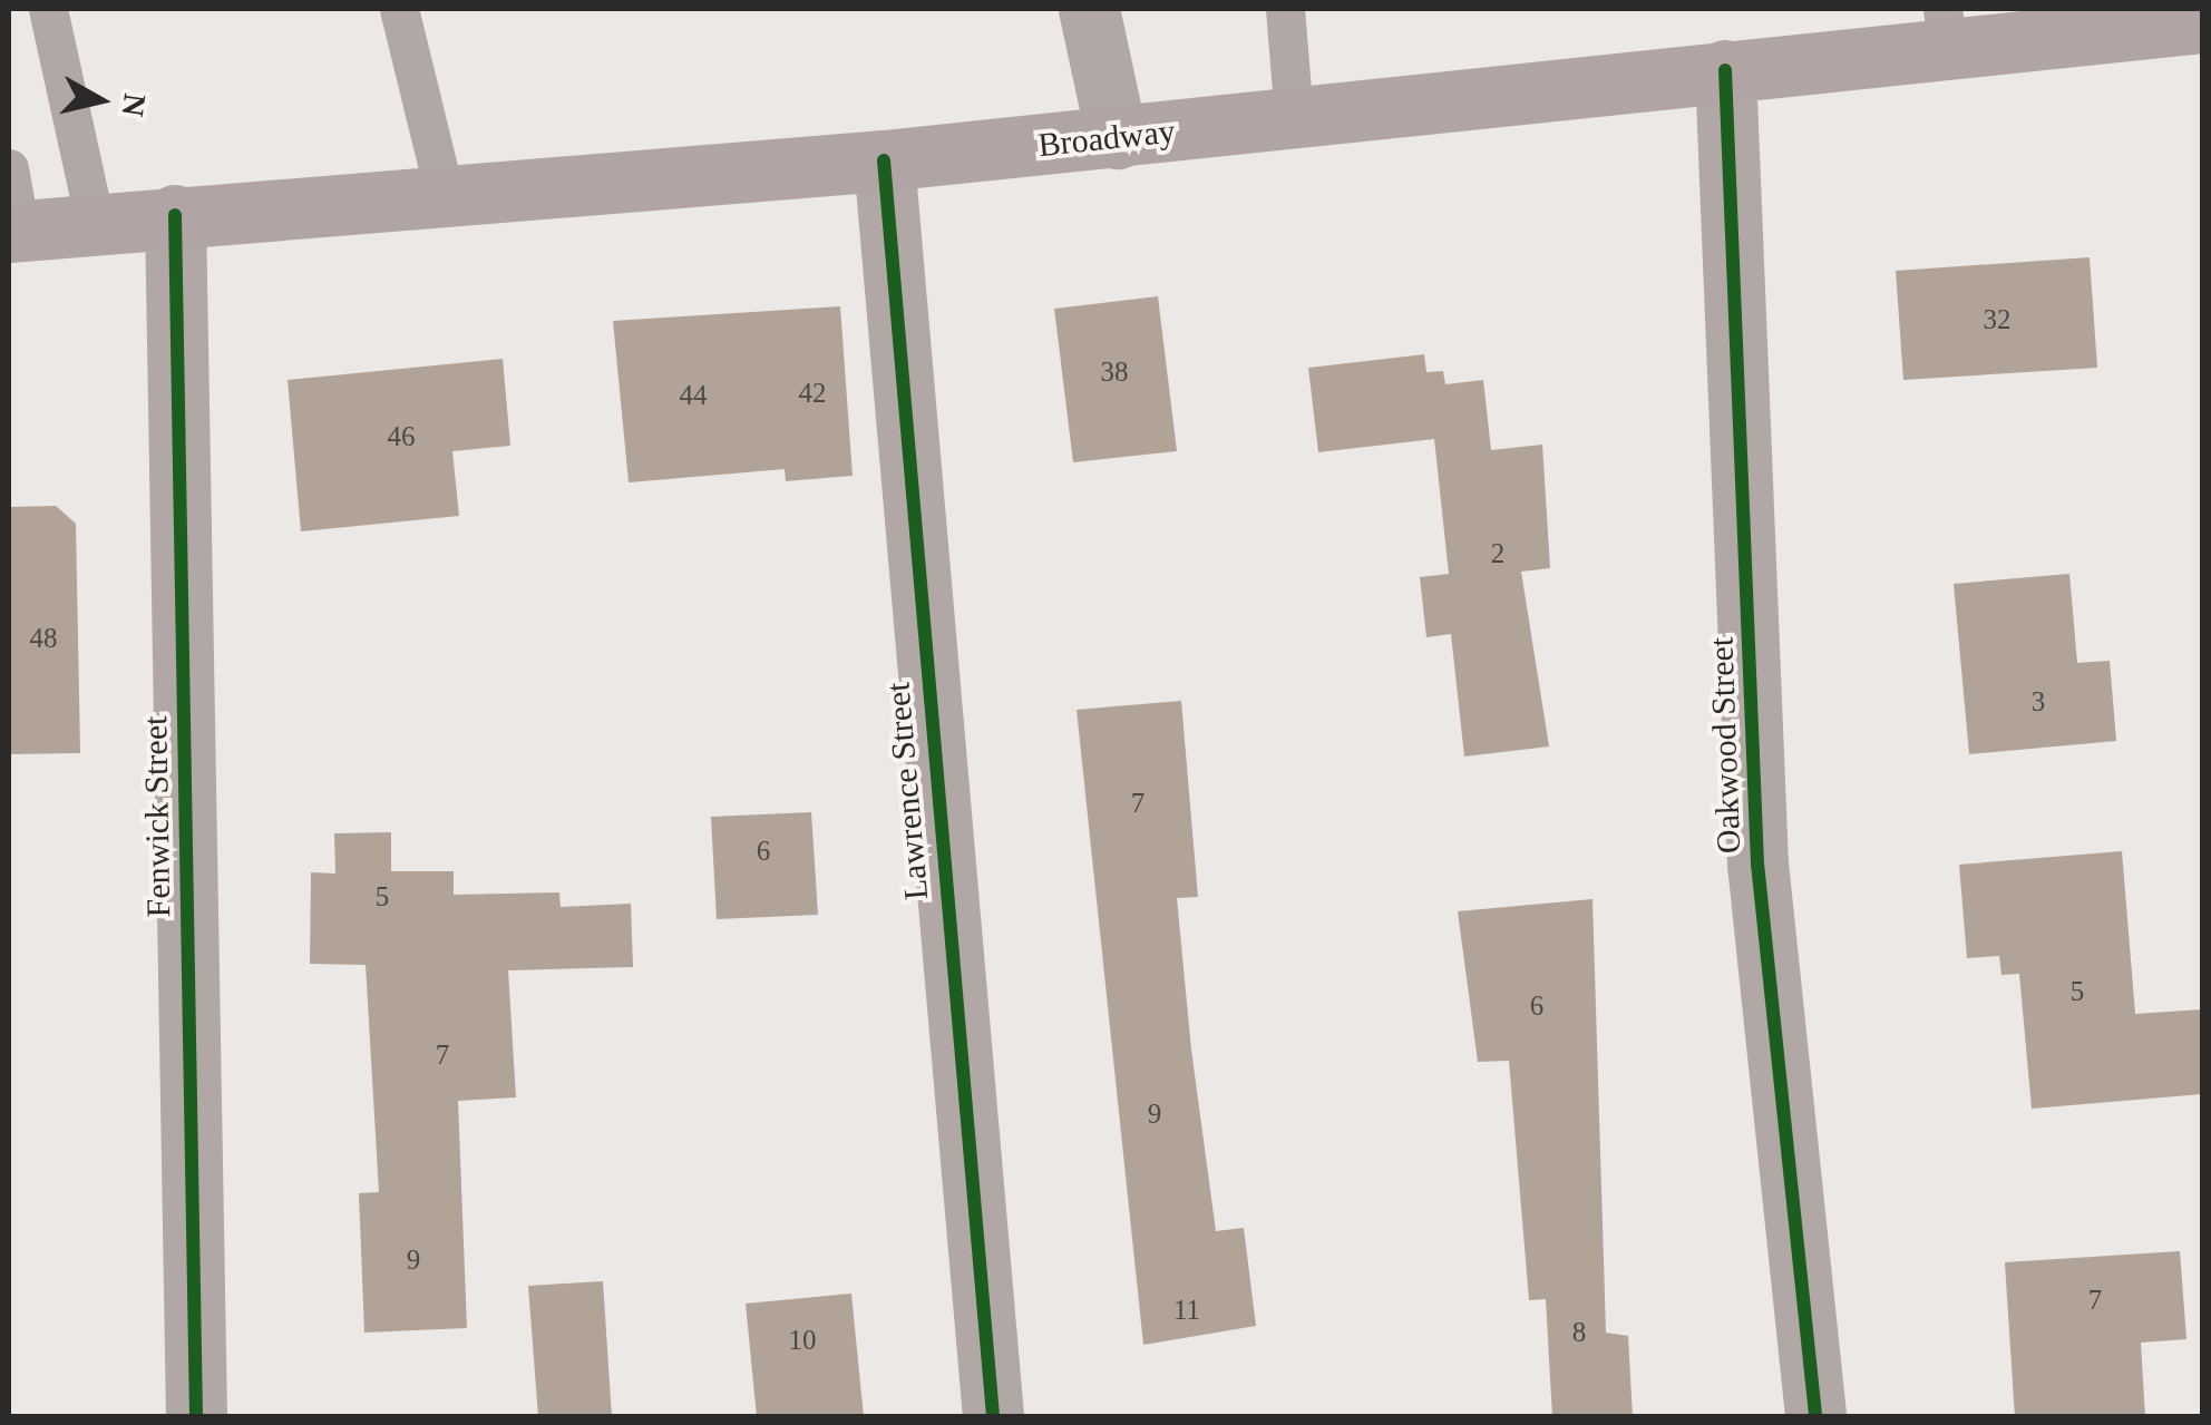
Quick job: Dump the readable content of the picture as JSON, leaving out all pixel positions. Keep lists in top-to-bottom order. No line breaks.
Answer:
{"streets":{"main road":["Broadway"],"street":["Oakwood Street","Lawrence Street","Fenwick Street"]},"crossings":[["Broadway","Oakwood Street"],["Broadway","Lawrence Street"],["Broadway","Fenwick Street"]],"house_numbers":["32","38","42","44","46","2","48","3","7","6","5","5","6","7","9","9","7","11","8","10"],"north":"right"}
